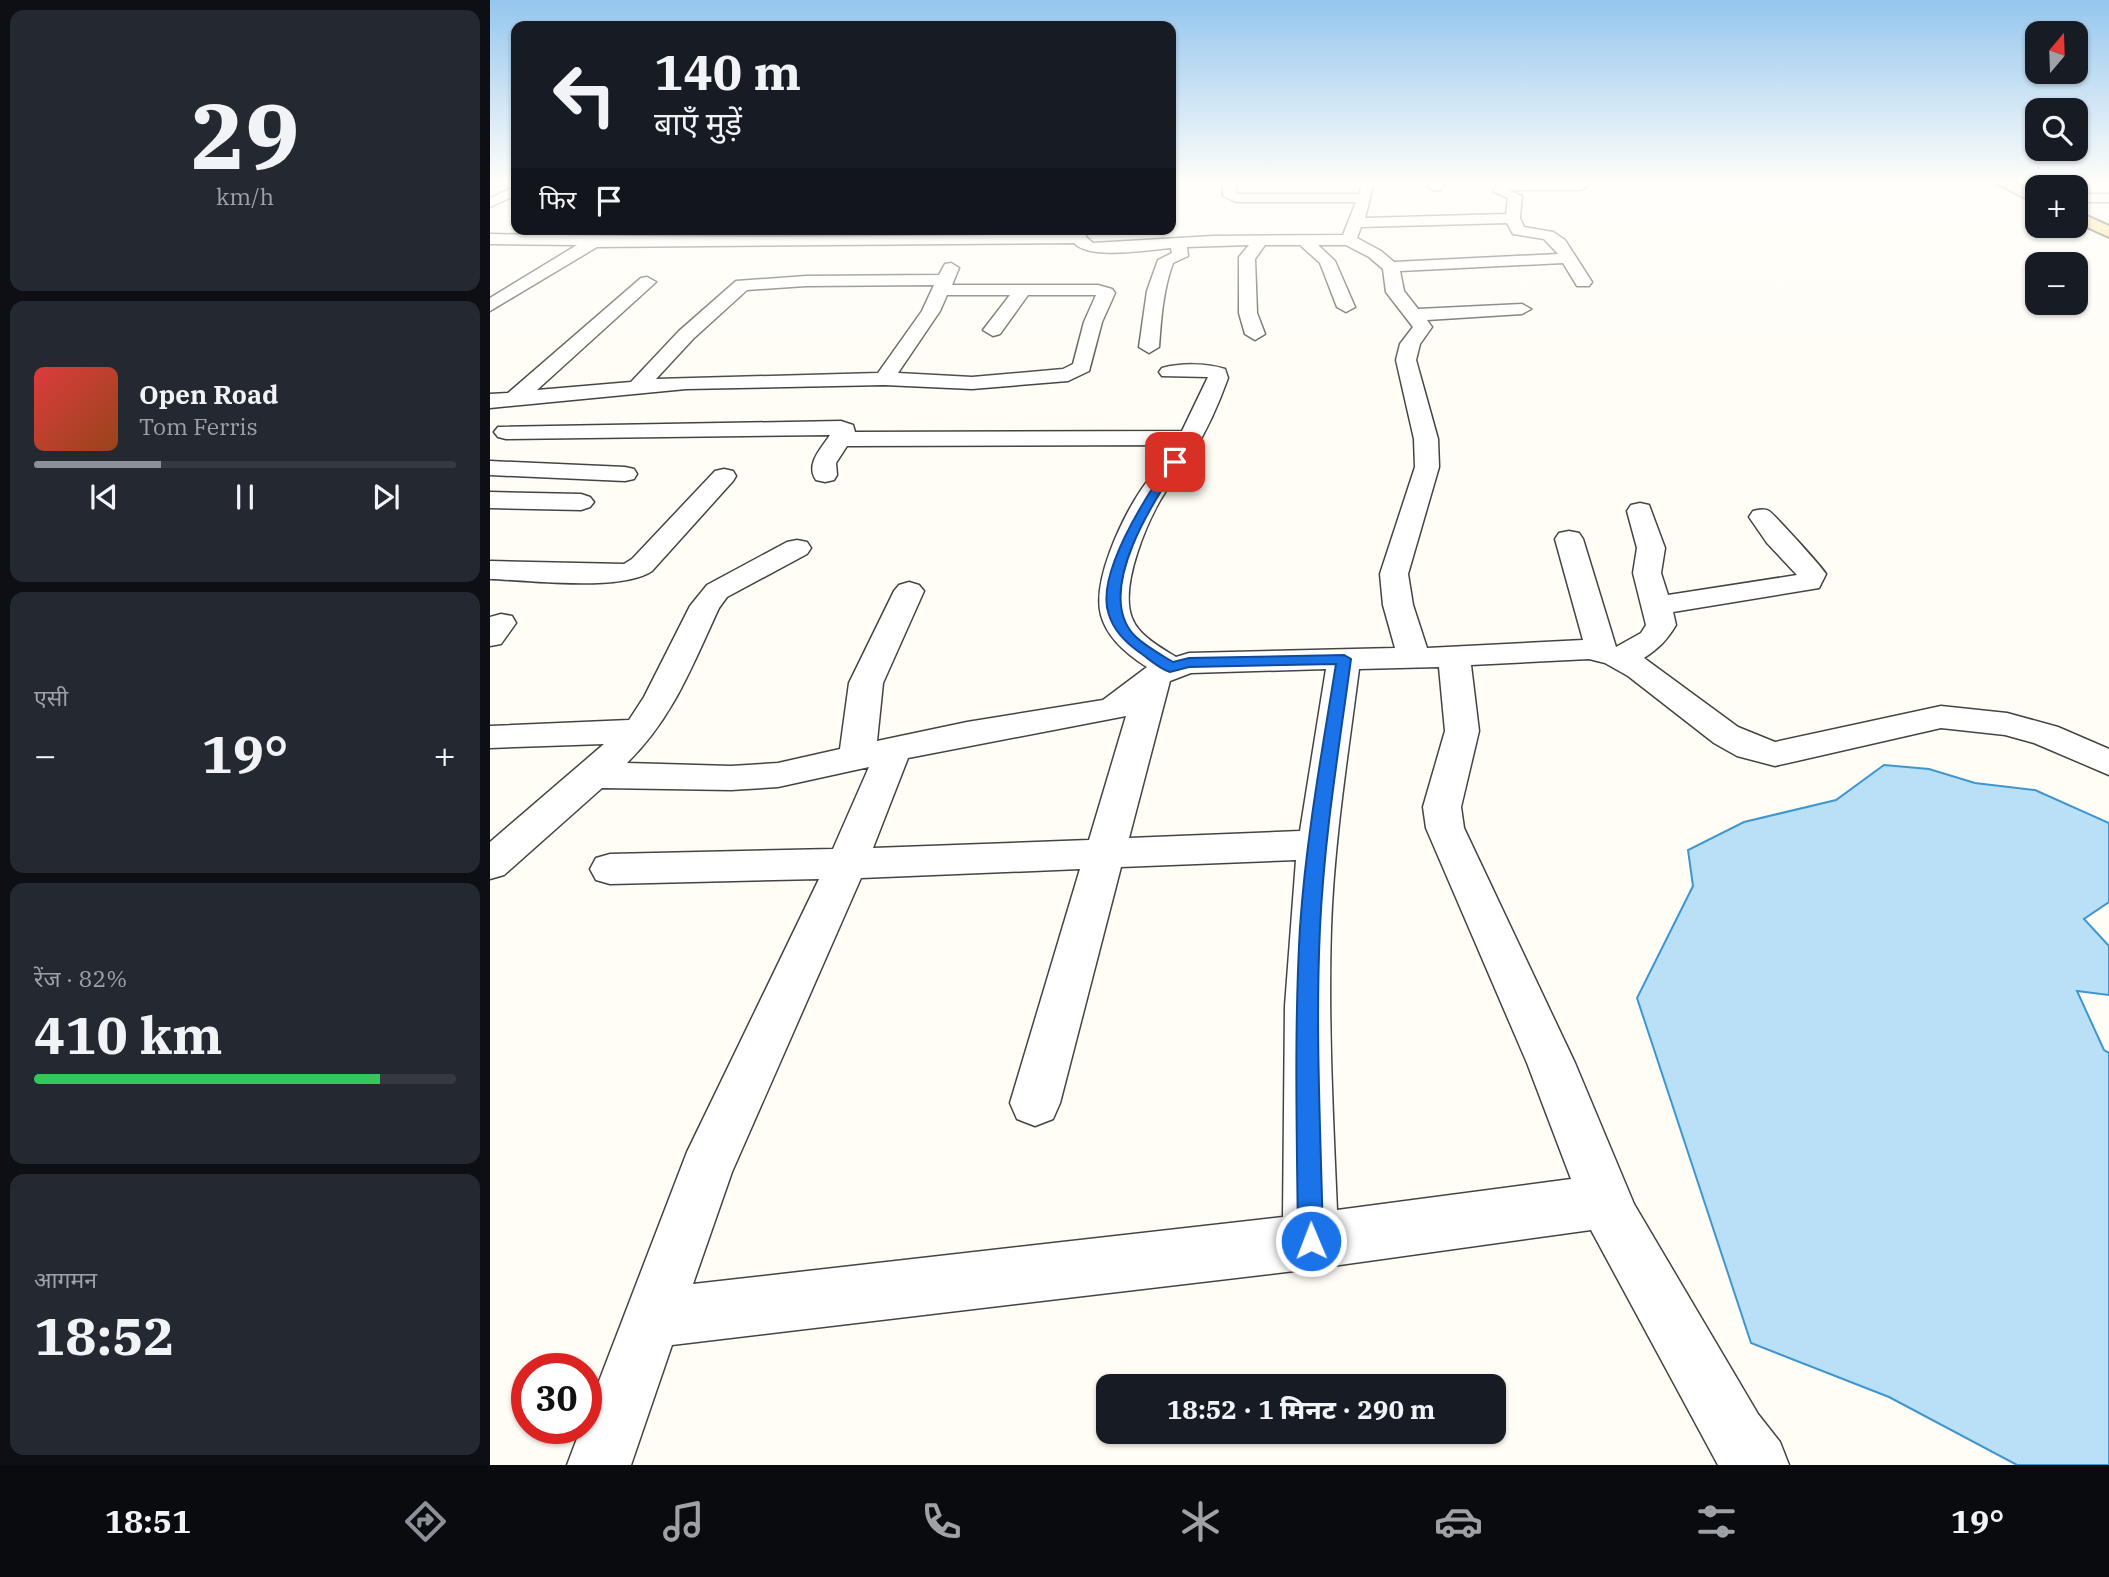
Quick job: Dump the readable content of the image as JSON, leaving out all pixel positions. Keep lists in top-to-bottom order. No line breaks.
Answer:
{"north":"top","page":{"tile":[["29","km/h"],"एसी",["रेंज · 82%","410 km"],["आगमन","18:52"]],"map_buttons":["+","−"],"turn":["140 m","बाएँ मुड़ें"],"then":"फिर","song":["Open Road","Tom Ferris"],"heat":["−","19°","+"],"limit":"30","trip":"18:52 · 1 मिनट · 290 m","tabs":["18:51","19°"]}}
